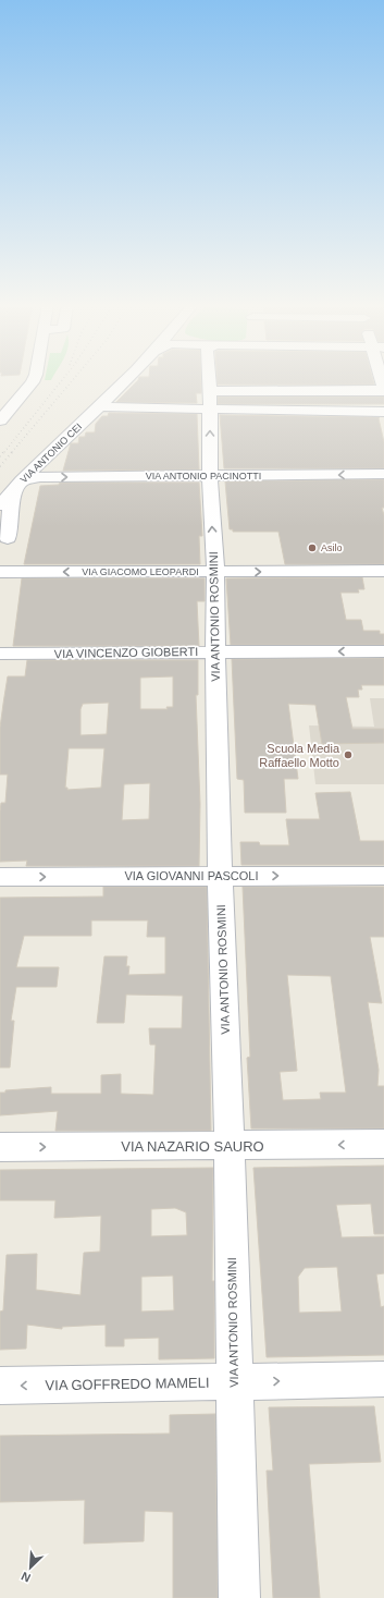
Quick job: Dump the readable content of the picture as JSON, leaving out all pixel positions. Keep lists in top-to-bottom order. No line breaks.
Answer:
{"streets":{"street":["VIA ANTONIO CEI","VIA ANTONIO PACINOTTI","VIA GIACOMO LEOPARDI","VIA ANTONIO ROSMINI","VIA VINCENZO GIOBERTI","VIA GIOVANNI PASCOLI","VIA NAZARIO SAURO","VIA GOFFREDO MAMELI"]},"crossings":[["VIA ANTONIO CEI","VIA ANTONIO PACINOTTI"],["VIA ANTONIO CEI","VIA GIACOMO LEOPARDI"],["VIA ANTONIO PACINOTTI","VIA ANTONIO ROSMINI"],["VIA GIACOMO LEOPARDI","VIA ANTONIO ROSMINI"],["VIA ANTONIO ROSMINI","VIA VINCENZO GIOBERTI"],["VIA ANTONIO ROSMINI","VIA GIOVANNI PASCOLI"],["VIA ANTONIO ROSMINI","VIA NAZARIO SAURO"],["VIA ANTONIO ROSMINI","VIA GOFFREDO MAMELI"]],"one_way":["VIA VINCENZO GIOBERTI","VIA GIOVANNI PASCOLI"],"places":["Asilo","Scuola Media Raffaello Motto"],"north":"bottom left"}
